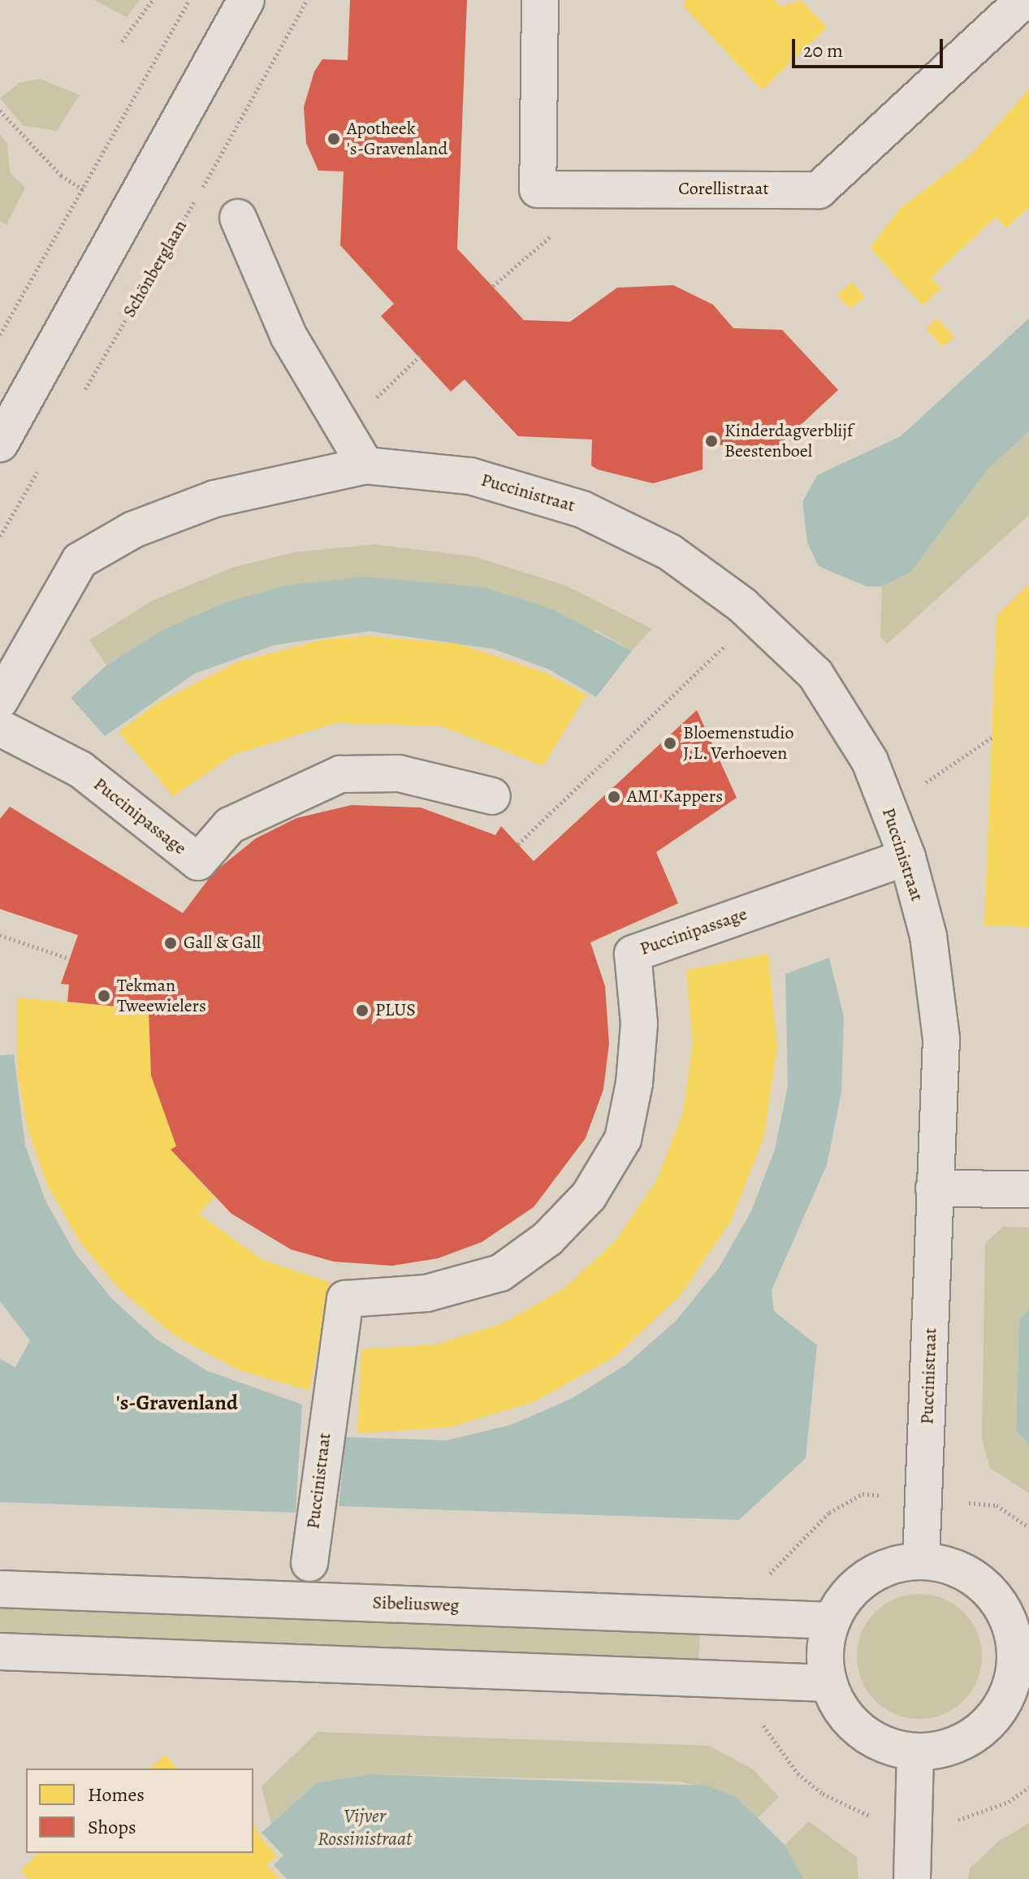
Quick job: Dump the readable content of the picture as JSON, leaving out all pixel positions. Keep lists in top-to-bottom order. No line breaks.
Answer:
{"streets":{"street":["Corellistraat","Puccinistraat","Puccinipassage","Sibeliusweg"],"path":["Schönberglaan"]},"crossings":[["Puccinistraat","Puccinipassage"],["Puccinistraat","Sibeliusweg"]],"districts":["'s-Gravenland"],"water":["Vijver Rossinistraat"],"places":["Apotheek 's-Gravenland","Kinderdagverblijf Beestenboel","Bloemenstudio J.L. Verhoeven","AMI Kappers","Gall & Gall","Tekman Tweewielers","PLUS"],"legend":["Homes","Shops"],"scale_bar":"20 m"}
